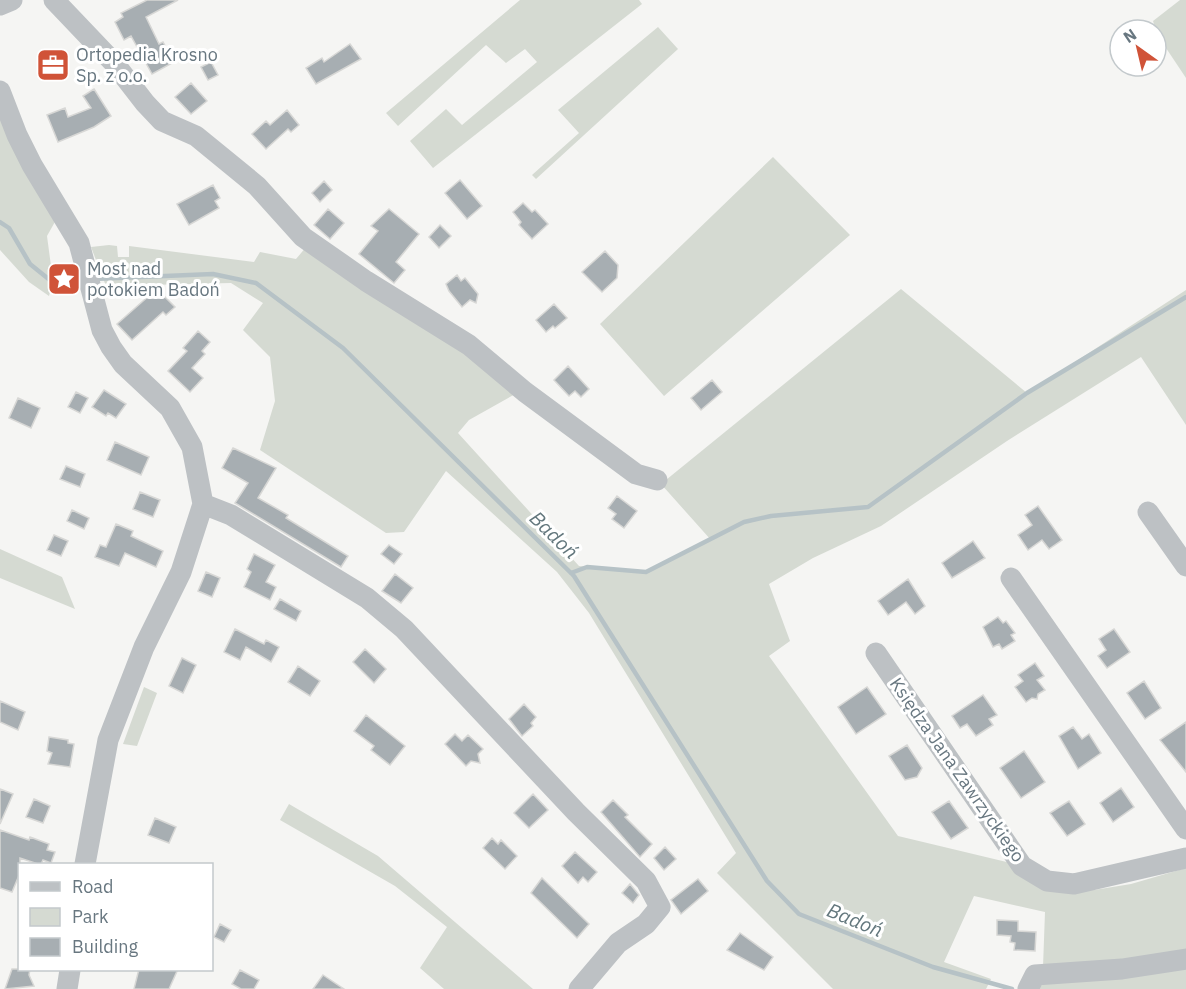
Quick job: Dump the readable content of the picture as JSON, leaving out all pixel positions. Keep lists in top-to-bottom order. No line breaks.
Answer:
{"streets":{"street":["Księdza Jana Zawrzyckiego"]},"water":["Badoń"],"places":{"office":["Ortopedia Krosno Sp. z o.o."],"place":["Most nad potokiem Badoń"]},"legend":["Road","Park","Building"],"north":"top left"}
